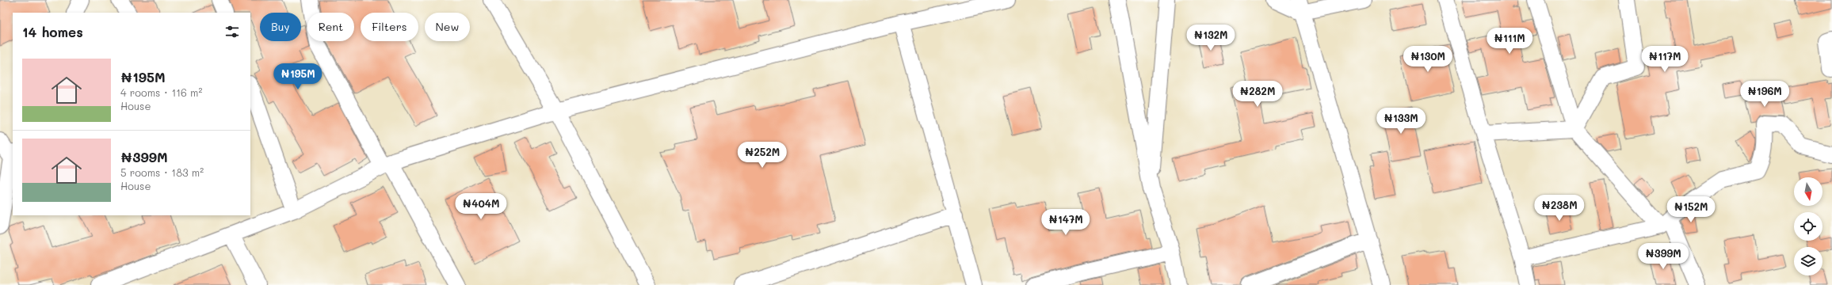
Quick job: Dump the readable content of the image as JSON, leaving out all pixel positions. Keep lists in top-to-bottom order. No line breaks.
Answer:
{"north":"bottom","page":{"chip":["Buy","Rent","Filters","New"],"heading":"14 homes","price":["₦132M","₦111M","₦130M","₦117M","₦195M","₦282M","₦196M","₦133M","₦252M","₦404M","₦238M","₦152M","₦147M","₦399M"],"list":[{"name":"₦195M","note":"4 rooms · 116 m² · House"},{"name":"₦399M","note":"5 rooms · 183 m² · House"}]}}
